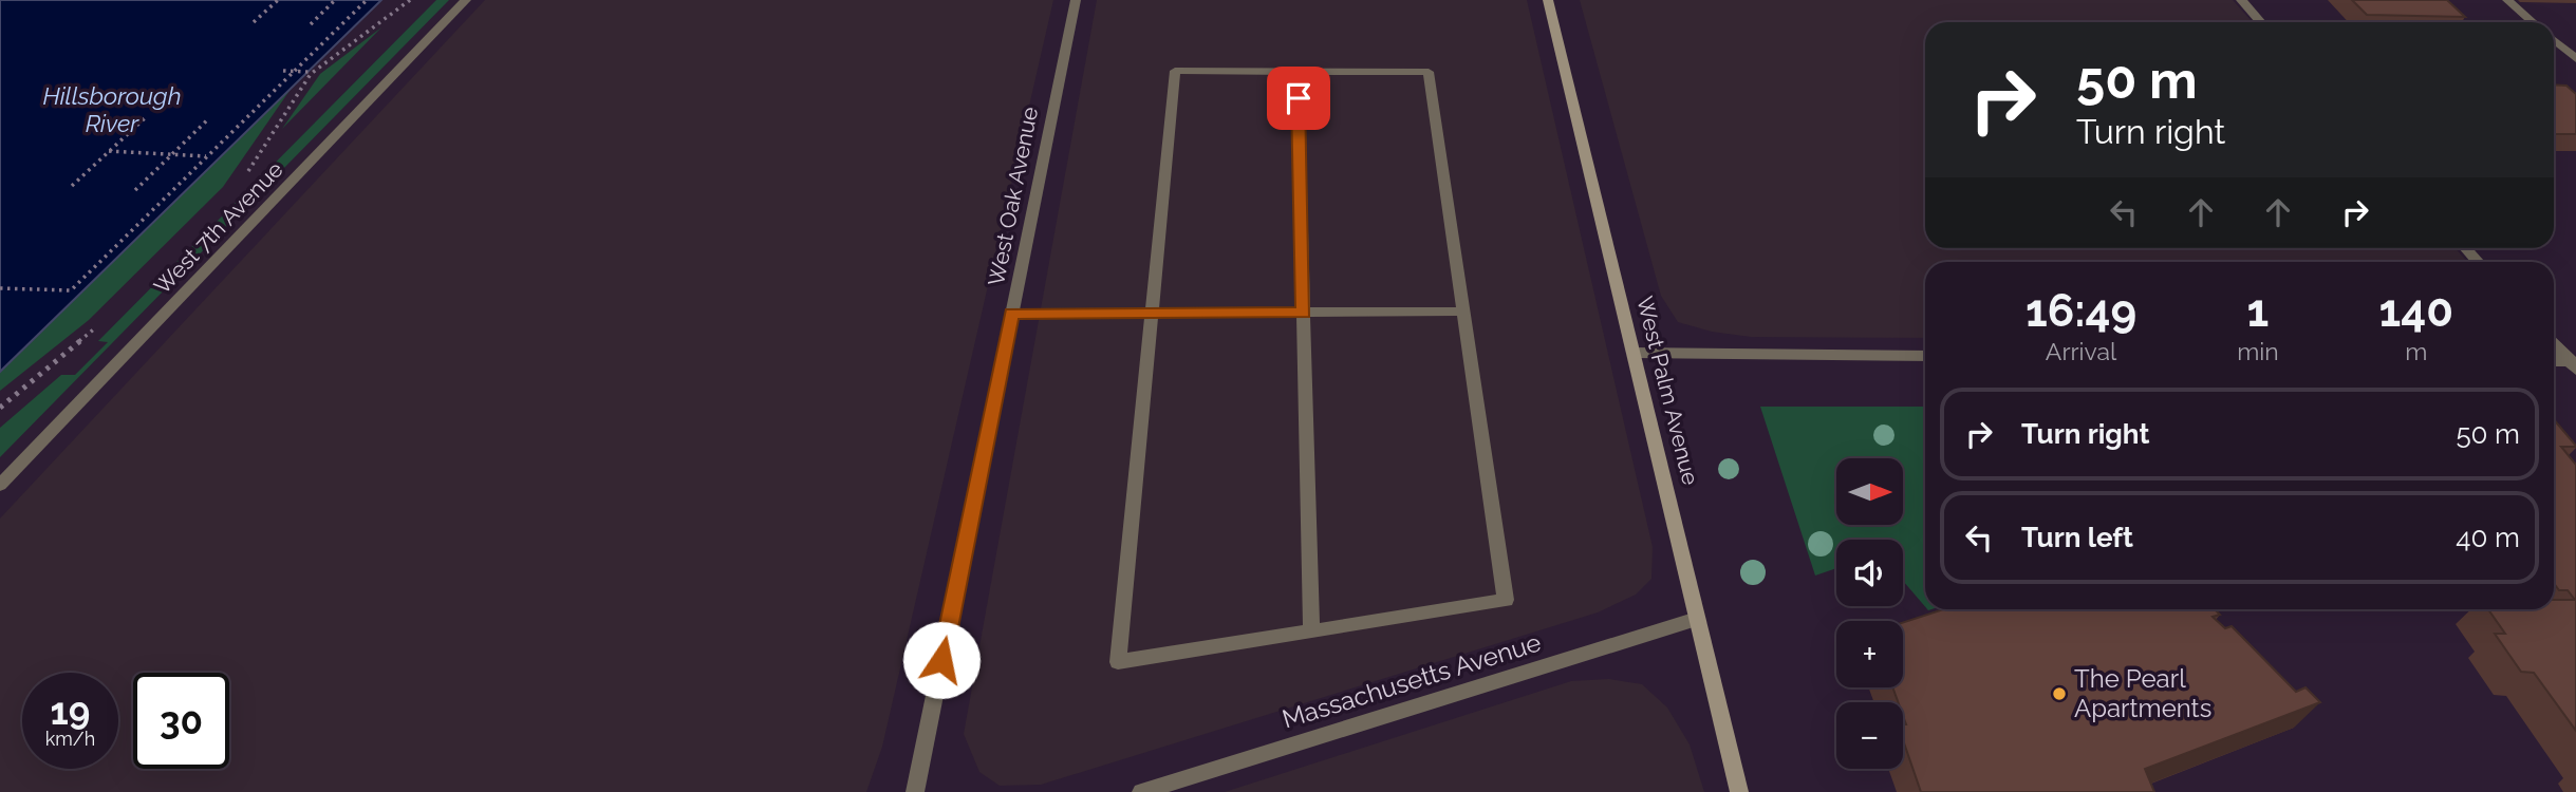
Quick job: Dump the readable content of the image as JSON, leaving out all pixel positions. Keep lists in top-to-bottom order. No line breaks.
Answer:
{"streets":{"street":["West Oak Avenue","West 7th Avenue","West Palm Avenue","Massachusetts Avenue"]},"crossings":[["West Palm Avenue","Massachusetts Avenue"]],"water":["Hillsborough River"],"places":["The Pearl Apartments"],"north":"right","page":{"turn":["50 m","Turn right"],"eta":["16:49","Arrival","1","min","140","m"],"list":[{"name":"Turn right","value":"50 m"},{"name":"Turn left","value":"40 m"}],"map_buttons":["+","−"],"speed":"19 km/h","limit":"30"}}
